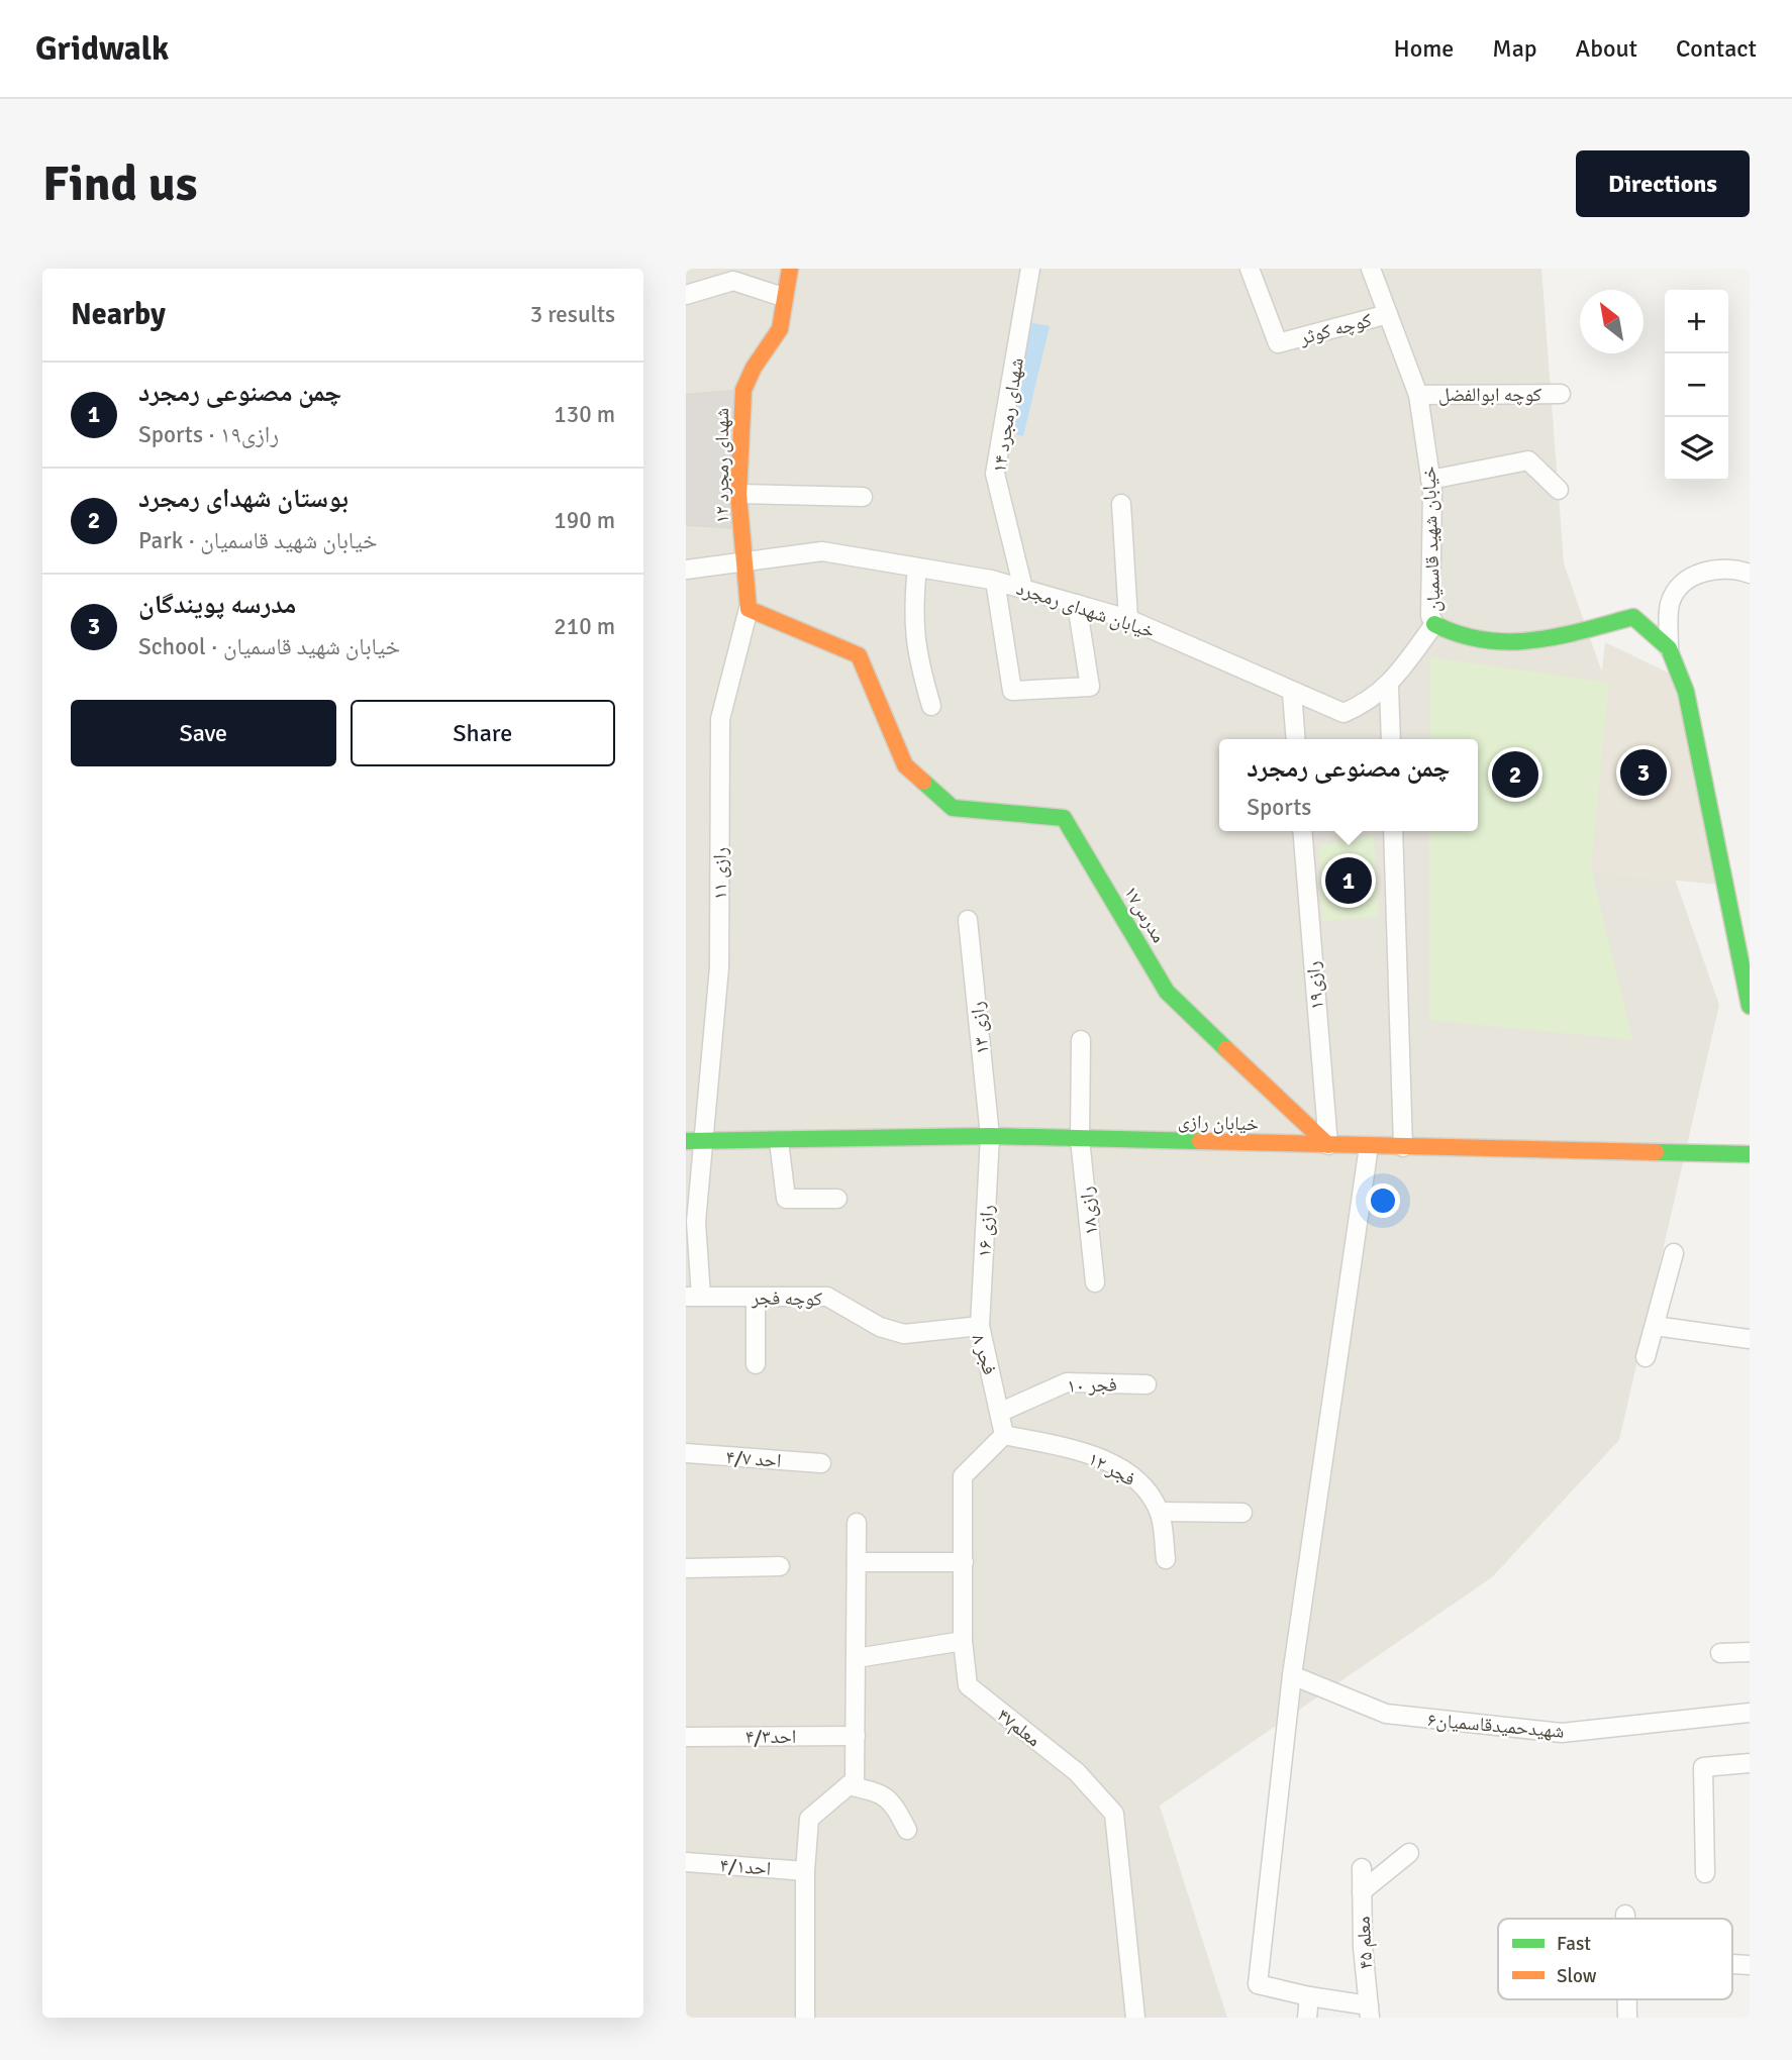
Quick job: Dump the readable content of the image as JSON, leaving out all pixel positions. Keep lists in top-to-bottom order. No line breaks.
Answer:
{"streets":{"street":["کوچه کوثر","کوچه ابوالفضل","شهدای رمجرد ۱۴","شهدای رمجرد ۱۲","خیابان شهید قاسمیان","خیابان شهدای رمجرد","رازی ۱۱","مدرس۱۷","رازی۱۹","رازی ۱۳","خیابان رازی","رازی۱۸","رازی ۱۶","کوچه فجر","فجر ۸","فجر ۱۰","احد ۴/۷","فجر ۱۲","شهیدحمیدقاسمیان۶","معلم۴۷","احد۴/۳","احد۴/۱","معلم ۴۵"]},"crossings":[["کوچه کوثر","خیابان شهید قاسمیان"],["کوچه ابوالفضل","خیابان شهید قاسمیان"],["شهدای رمجرد ۱۴","خیابان شهدای رمجرد"],["شهدای رمجرد ۱۲","خیابان شهدای رمجرد"],["شهدای رمجرد ۱۲","رازی ۱۱"],["شهدای رمجرد ۱۲","مدرس۱۷"],["خیابان شهید قاسمیان","خیابان شهدای رمجرد"],["رازی ۱۱","مدرس۱۷"],["رازی ۱۱","خیابان رازی"],["رازی ۱۱","کوچه فجر"],["مدرس۱۷","رازی۱۹"],["مدرس۱۷","خیابان رازی"],["رازی۱۹","خیابان رازی"],["رازی ۱۳","خیابان رازی"],["رازی ۱۳","رازی ۱۶"],["خیابان رازی","رازی۱۸"],["خیابان رازی","رازی ۱۶"],["رازی ۱۶","فجر ۸"],["کوچه فجر","فجر ۸"],["فجر ۸","فجر ۱۰"],["فجر ۸","فجر ۱۲"],["فجر ۸","معلم۴۷"],["فجر ۱۲","معلم۴۷"]],"legend":["Fast","Slow"],"north":"top left","page":{"header":"Gridwalk","nav":["Home","Map","About","Contact"],"buttons":["Directions",["Save","Share"]],"title":"Find us","heading":["Nearby","3 results"],"map_buttons":["+","−"],"list":[{"mark":"1","name":"چمن مصنوعی رمجرد","note":"Sports · رازی۱۹","value":"130 m"},{"mark":"2","name":"بوستان شهدای رمجرد","note":"Park · خیابان شهید قاسمیان","value":"190 m"},{"mark":"3","name":"مدرسه پویندگان","note":"School · خیابان شهید قاسمیان","value":"210 m"}],"popup":["چمن مصنوعی رمجرد","Sports"],"pins":["3","2","1"]}}
